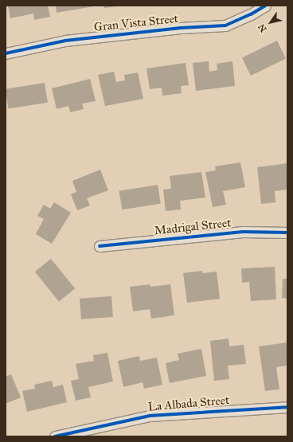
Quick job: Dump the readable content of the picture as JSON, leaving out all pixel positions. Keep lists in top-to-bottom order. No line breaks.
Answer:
{"streets":{"street":["Gran Vista Street","Madrigal Street","La Albada Street"]},"north":"bottom left"}
